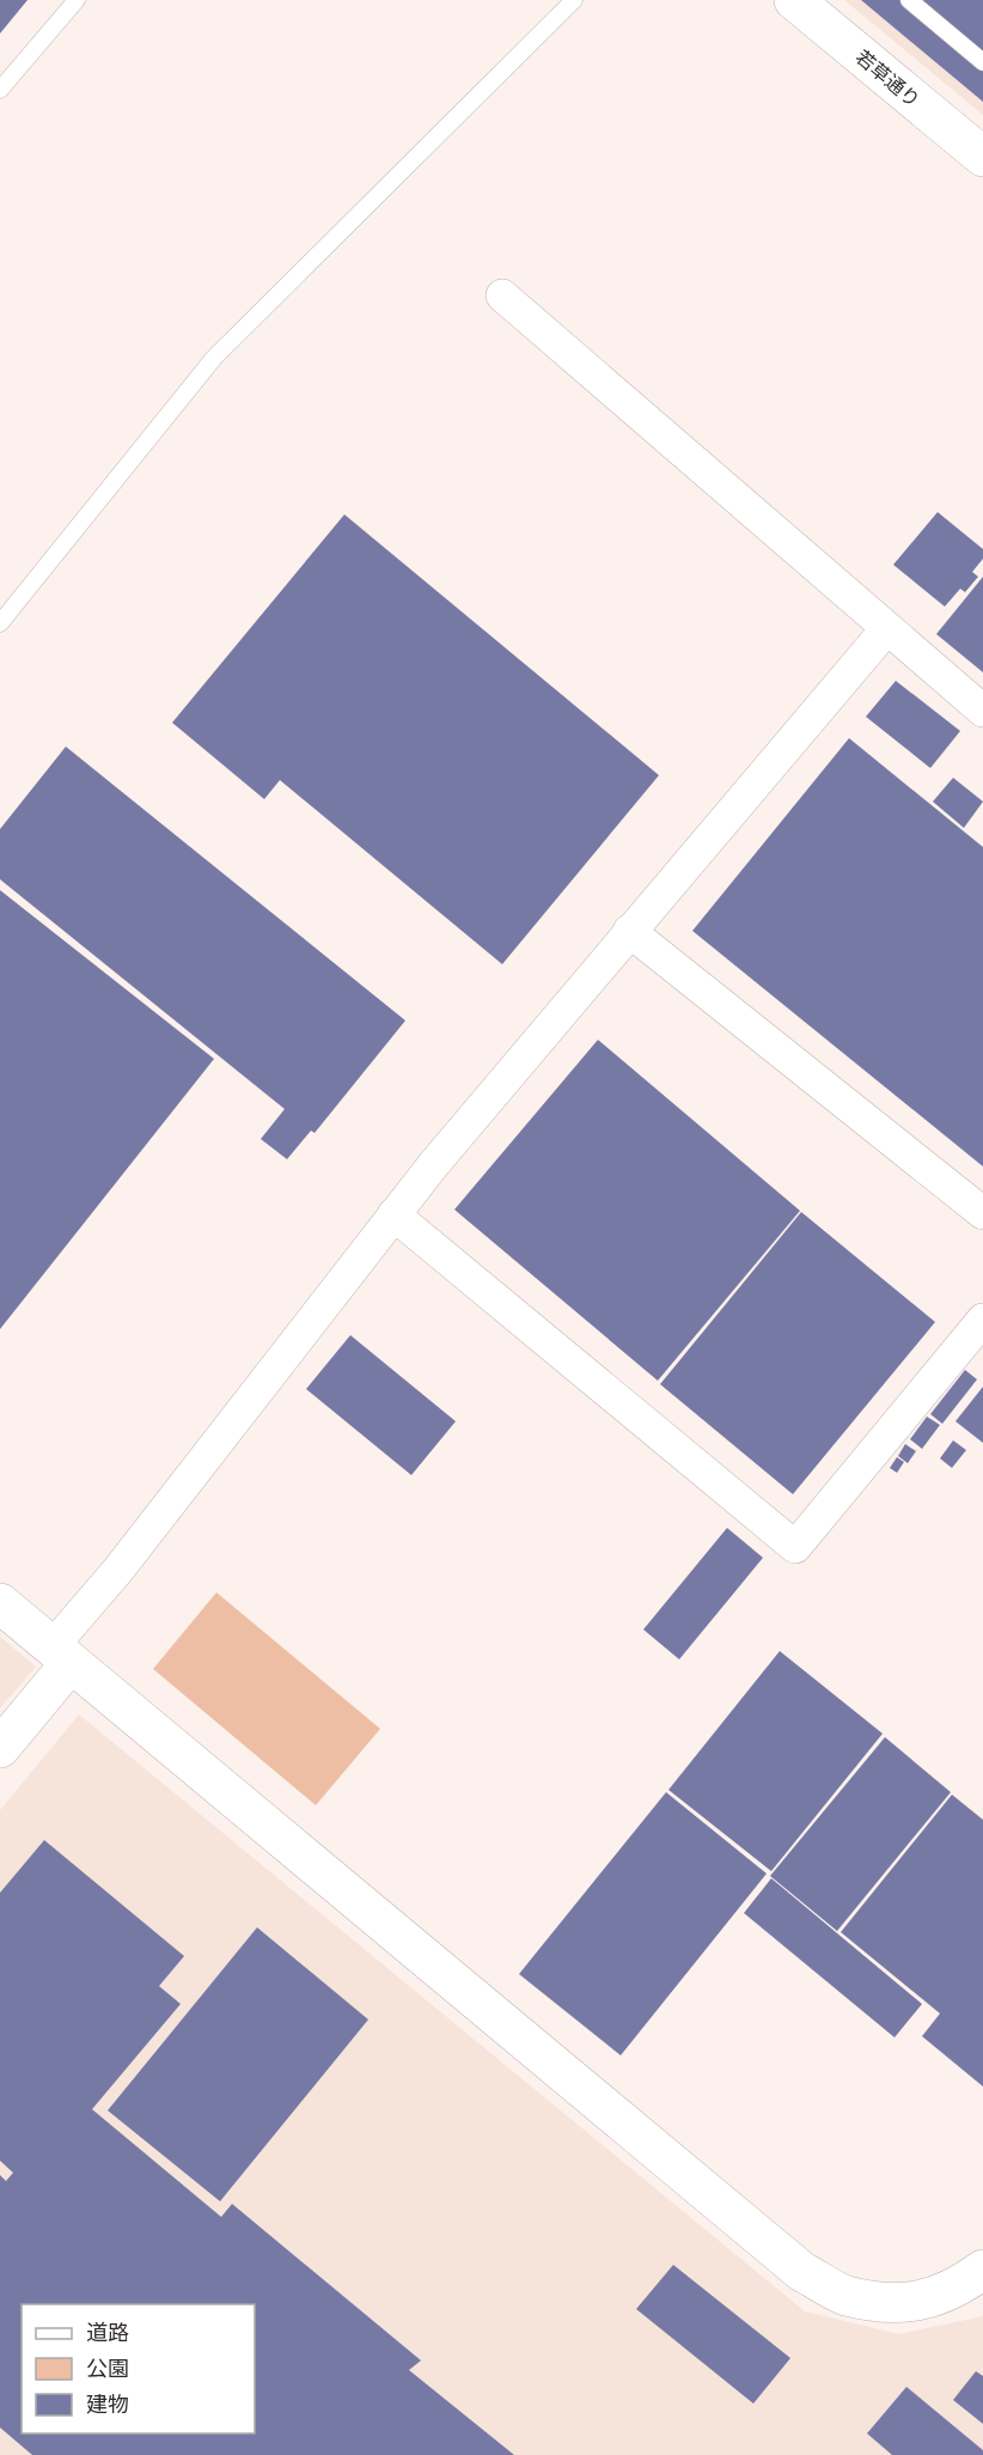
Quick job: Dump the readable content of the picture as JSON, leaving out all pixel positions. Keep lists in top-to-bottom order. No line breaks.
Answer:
{"streets":{"street":["若草通り"]},"legend":["道路","公園","建物"]}
